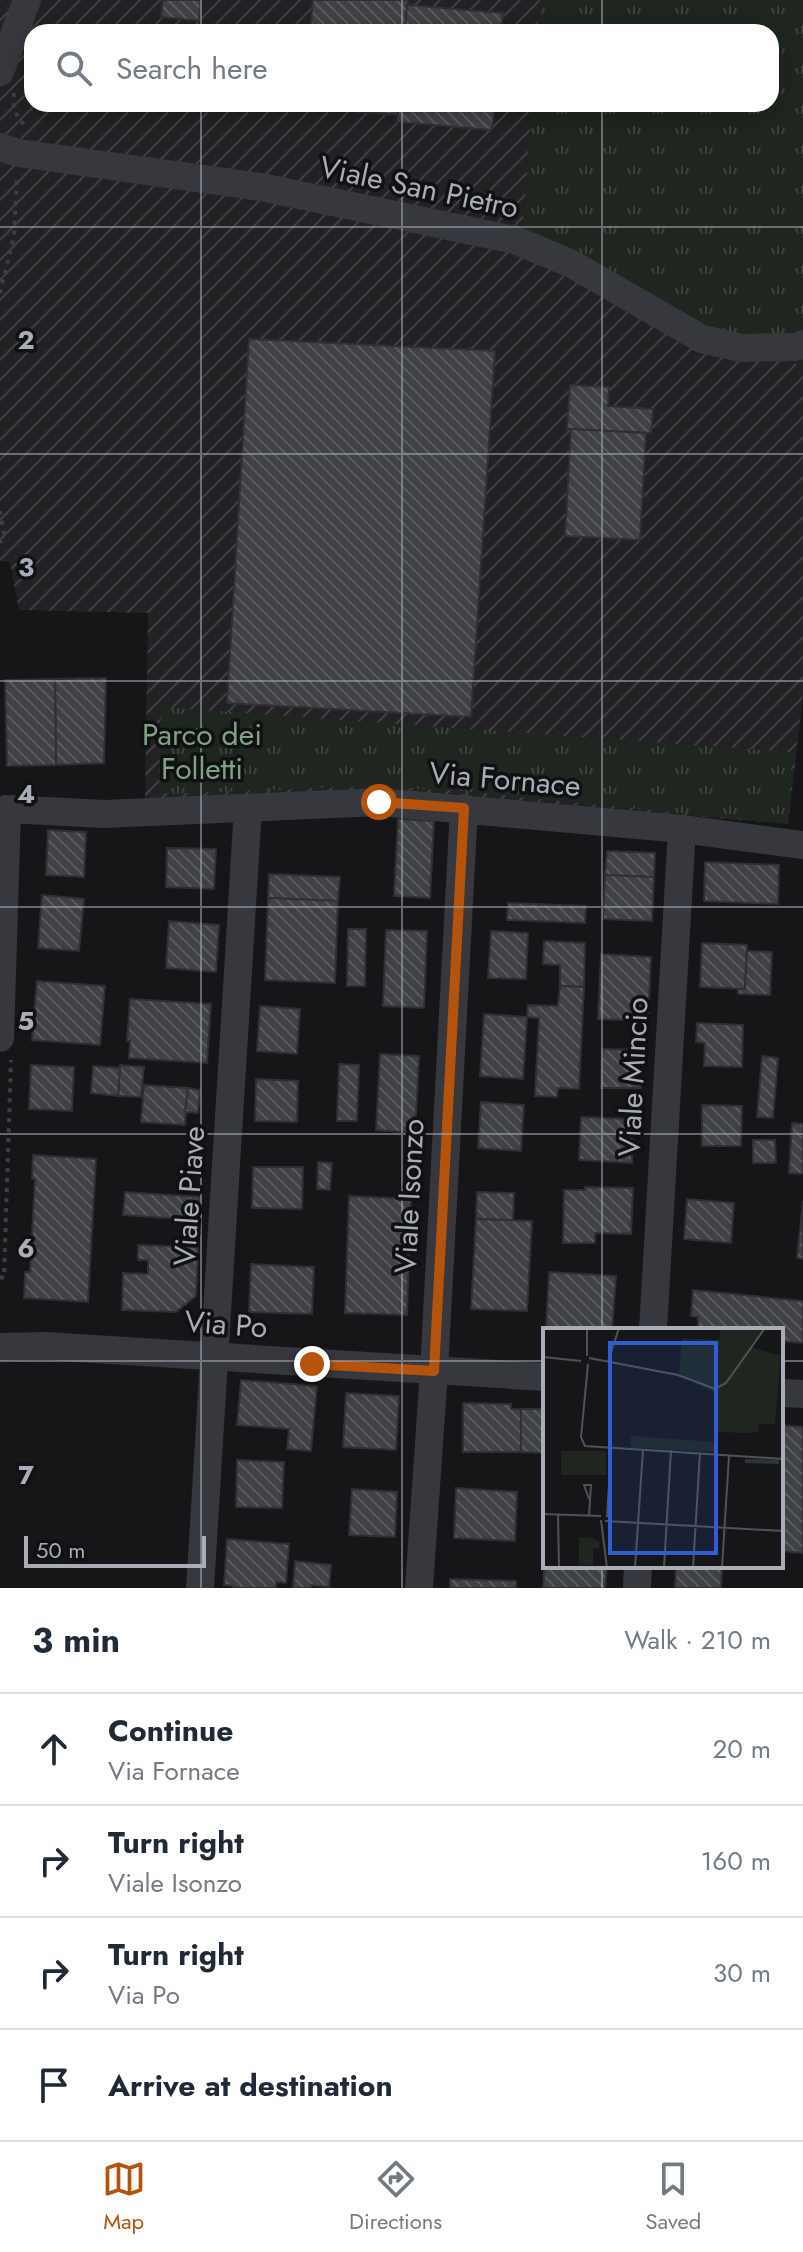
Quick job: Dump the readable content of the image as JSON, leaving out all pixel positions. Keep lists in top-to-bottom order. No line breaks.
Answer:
{"streets":{"street":["Viale San Pietro","Via Fornace","Viale Mincio","Viale Piave","Viale Isonzo","Via Po"]},"crossings":[["Via Fornace","Viale Mincio"],["Via Fornace","Viale Piave"],["Via Fornace","Viale Isonzo"],["Viale Piave","Via Po"],["Viale Isonzo","Via Po"]],"parks":["Parco dei Folletti"],"scale_bar":"50 m","page":{"search":"Search here","scale":"50 m","heading":["3 min","Walk · 210 m"],"list":[["Continue","Via Fornace","20 m"],["Turn right","Viale Isonzo","160 m"],["Turn right","Via Po","30 m"],"Arrive at destination"],"nav":["Map","Directions","Saved"]},"grid":{"rows":["2","3","4","5","6","7"]}}
